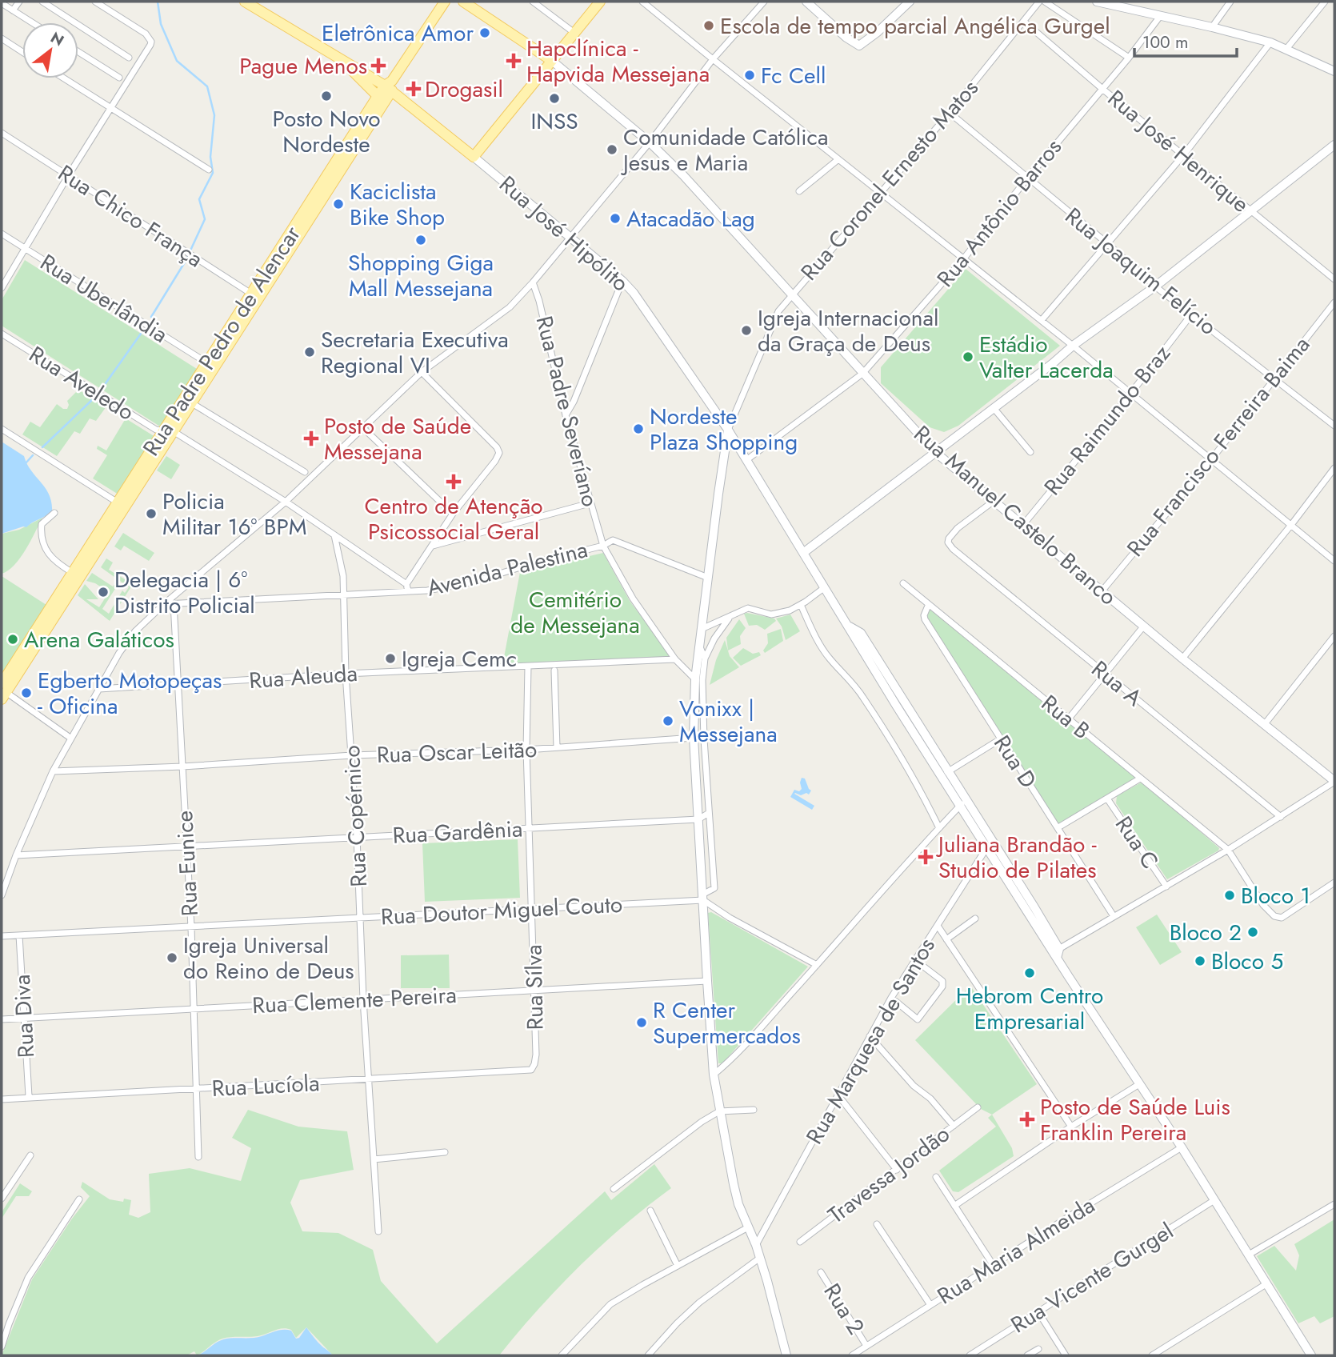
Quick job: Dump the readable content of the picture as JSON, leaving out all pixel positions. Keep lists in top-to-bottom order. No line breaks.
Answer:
{"streets":{"main road":["Rua José Hipólito","Rua Padre Pedro de Alencar"],"street":["Rua José Henrique","Rua Coronel Ernesto Matos","Rua Antônio Barros","Rua Chico França","Rua Joaquim Felício","Rua Uberlândia","Rua Aveledo","Rua Padre Severíano","Rua Raimundo Braz","Rua Francisco Ferreira Baima","Rua Manuel Castelo Branco","Avenida Palestina","Rua Aleuda","Rua A","Rua B","Rua Oscar Leitão","Rua D","Rua Copérnico","Rua Gardênia","Rua C","Rua Eunice","Rua Doutor Miguel Couto","Rua Sílva","Rua Clemente Pereira","Rua Diva","Rua Marquesa de Santos","Rua Lucíola","Travessa Jordão","Rua Maria Almeida","Rua Vicente Gurgel","Rua 2"]},"crossings":[["Rua José Henrique","Rua Coronel Ernesto Matos"],["Rua José Henrique","Rua Antônio Barros"],["Rua Coronel Ernesto Matos","Rua José Hipólito"],["Rua Coronel Ernesto Matos","Rua Joaquim Felício"],["Rua Coronel Ernesto Matos","Rua Manuel Castelo Branco"],["Rua Antônio Barros","Rua José Hipólito"],["Rua Antônio Barros","Rua Joaquim Felício"],["Rua Antônio Barros","Rua Manuel Castelo Branco"],["Rua Chico França","Rua Padre Pedro de Alencar"],["Rua José Hipólito","Rua Padre Pedro de Alencar"],["Rua José Hipólito","Rua Marquesa de Santos"],["Rua José Hipólito","Rua Maria Almeida"],["Rua José Hipólito","Rua Vicente Gurgel"],["Rua Joaquim Felício","Rua Raimundo Braz"],["Rua Joaquim Felício","Rua Francisco Ferreira Baima"],["Rua Uberlândia","Rua Padre Pedro de Alencar"],["Rua Padre Pedro de Alencar","Rua Aveledo"],["Rua Aveledo","Rua Copérnico"],["Rua Padre Severíano","Avenida Palestina"],["Rua Padre Severíano","Rua Aleuda"],["Rua Raimundo Braz","Rua Manuel Castelo Branco"],["Rua Francisco Ferreira Baima","Rua Manuel Castelo Branco"],["Rua Manuel Castelo Branco","Rua A"],["Avenida Palestina","Rua Copérnico"],["Avenida Palestina","Rua Eunice"],["Rua Aleuda","Rua Copérnico"],["Rua Aleuda","Rua Eunice"],["Rua Aleuda","Rua Sílva"],["Rua B","Rua D"],["Rua Oscar Leitão","Rua Copérnico"],["Rua Oscar Leitão","Rua Eunice"],["Rua Oscar Leitão","Rua Sílva"],["Rua Copérnico","Rua Gardênia"],["Rua Copérnico","Rua Doutor Miguel Couto"],["Rua Copérnico","Rua Clemente Pereira"],["Rua Copérnico","Rua Lucíola"],["Rua Gardênia","Rua Eunice"],["Rua Gardênia","Rua Sílva"],["Rua Eunice","Rua Doutor Miguel Couto"],["Rua Eunice","Rua Clemente Pereira"],["Rua Eunice","Rua Lucíola"],["Rua Doutor Miguel Couto","Rua Sílva"],["Rua Doutor Miguel Couto","Rua Diva"],["Rua Sílva","Rua Clemente Pereira"],["Rua Sílva","Rua Lucíola"],["Rua Clemente Pereira","Rua Diva"],["Rua Diva","Rua Lucíola"],["Rua Maria Almeida","Rua 2"]],"parks":["Cemitério de Messejana"],"places":{"other":["Escola de tempo parcial Angélica Gurgel","Eletrônica Amor","Fc Cell","Posto Novo Nordeste","INSS","Comunidade Católica Jesus e Maria","Kaciclista Bike Shop","Atacadão Lag","Shopping Giga Mall Messejana","Igreja Internacional da Graça de Deus","Secretaria Executiva Regional VI","Estádio Valter Lacerda","Nordeste Plaza Shopping","Policia Militar 16º BPM","Delegacia | 6° Distrito Policial","Arena Galáticos","Igreja Cemc","Egberto Motopeças - Oficina","Vonixx | Messejana","Bloco 1","Bloco 2","Igreja Universal do Reino de Deus","Bloco 5","Hebrom Centro Empresarial","R Center Supermercados"],"health":["Hapclínica - Hapvida Messejana","Pague Menos","Drogasil","Posto de Saúde Messejana","Centro de Atenção Psicossocial Geral","Juliana Brandão - Studio de Pilates","Posto de Saúde Luis Franklin Pereira"]},"scale_bar":"100 m","north":"top right"}
